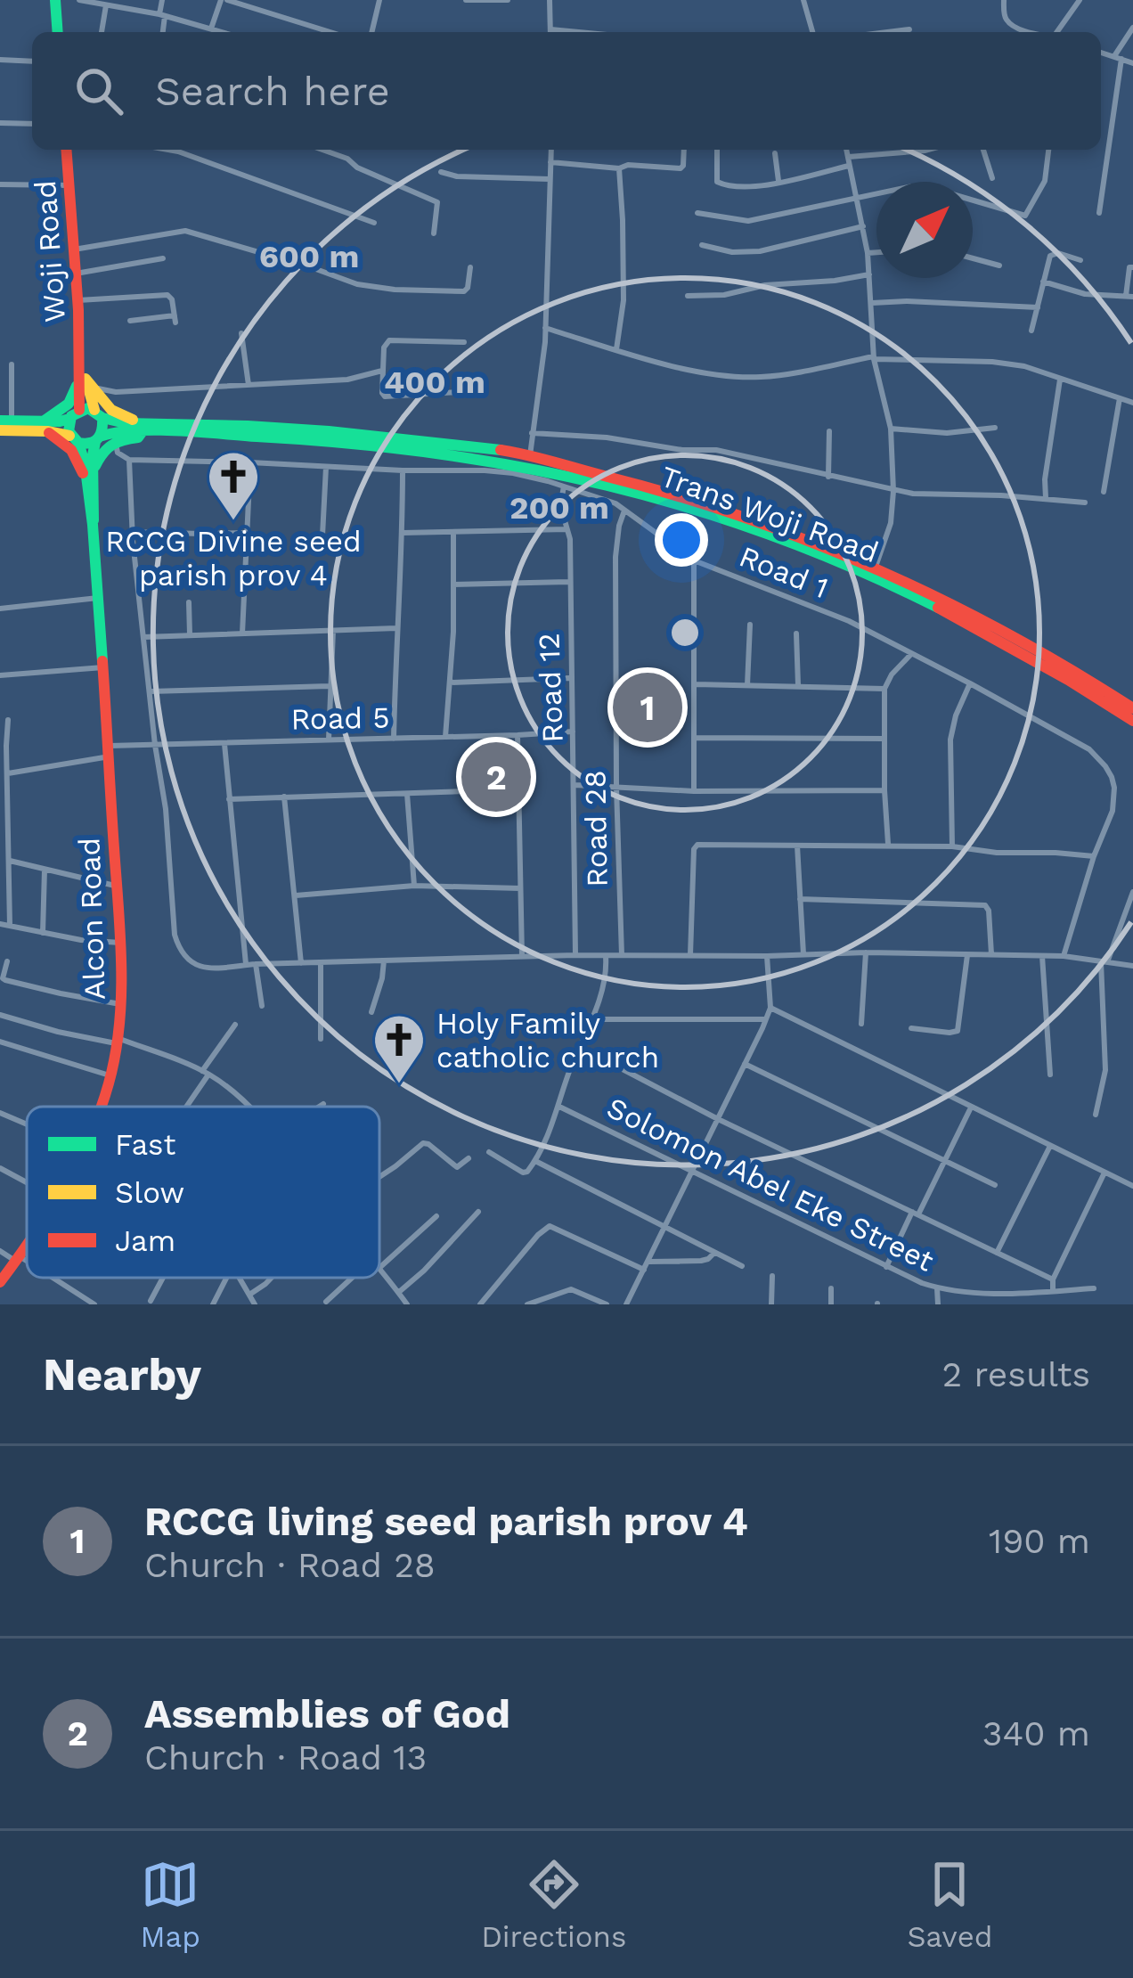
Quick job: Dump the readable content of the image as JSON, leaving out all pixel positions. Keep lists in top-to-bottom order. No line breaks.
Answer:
{"streets":{"main road":["Woji Road","Trans Woji Road","Alcon Road"],"street":["Road 1","Road 12","Road 5","Road 28","Solomon Abel Eke Street"]},"crossings":[["Woji Road","Trans Woji Road"],["Road 1","Road 12"],["Road 1","Road 28"],["Road 12","Road 5"],["Road 5","Alcon Road"]],"places":{"church":["RCCG Divine seed parish prov 4","Holy Family catholic church"]},"legend":["Fast","Slow","Jam"],"north":"top right","page":{"search":"Search here","pins":["1","2"],"heading":["Nearby","2 results"],"list":[{"mark":"1","name":"RCCG living seed parish prov 4","note":"Church · Road 28","value":"190 m"},{"mark":"2","name":"Assemblies of God","note":"Church · Road 13","value":"340 m"}],"nav":["Map","Directions","Saved"]},"rings":["600 m","400 m","200 m"]}
